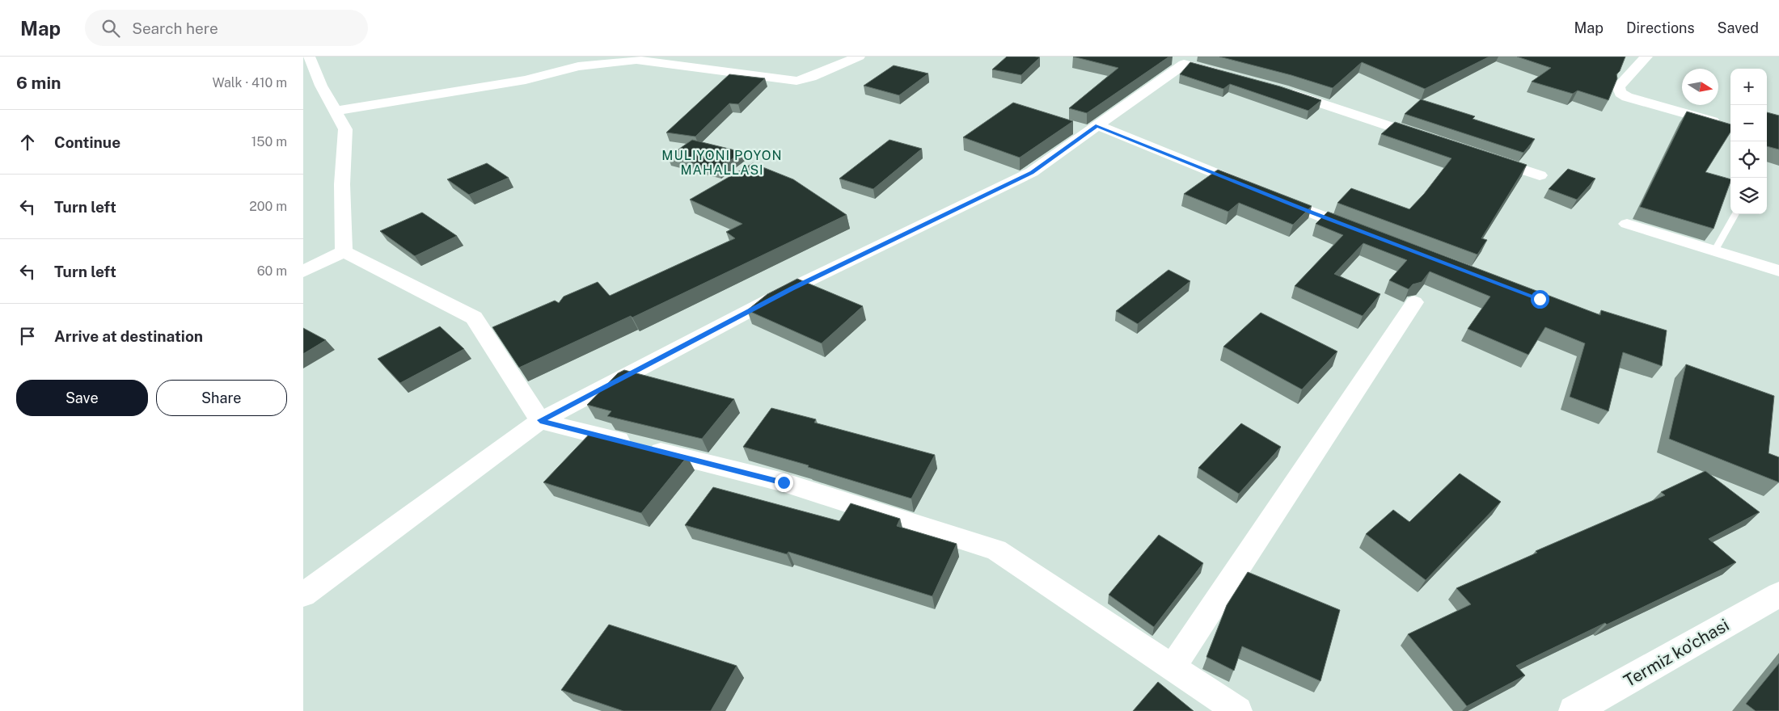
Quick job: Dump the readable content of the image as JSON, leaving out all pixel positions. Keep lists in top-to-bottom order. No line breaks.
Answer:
{"streets":{"main road":["Termiz ko'chasi"]},"districts":["MULIYONI POYON MAHALLASI"],"north":"right","page":{"header":"Map","search":"Search here","nav":["Map","Directions","Saved"],"heading":["6 min","Walk · 410 m"],"map_buttons":["+","−"],"list":[["Continue","150 m"],["Turn left","200 m"],["Turn left","60 m"],"Arrive at destination"],"buttons":["Save","Share"]}}
